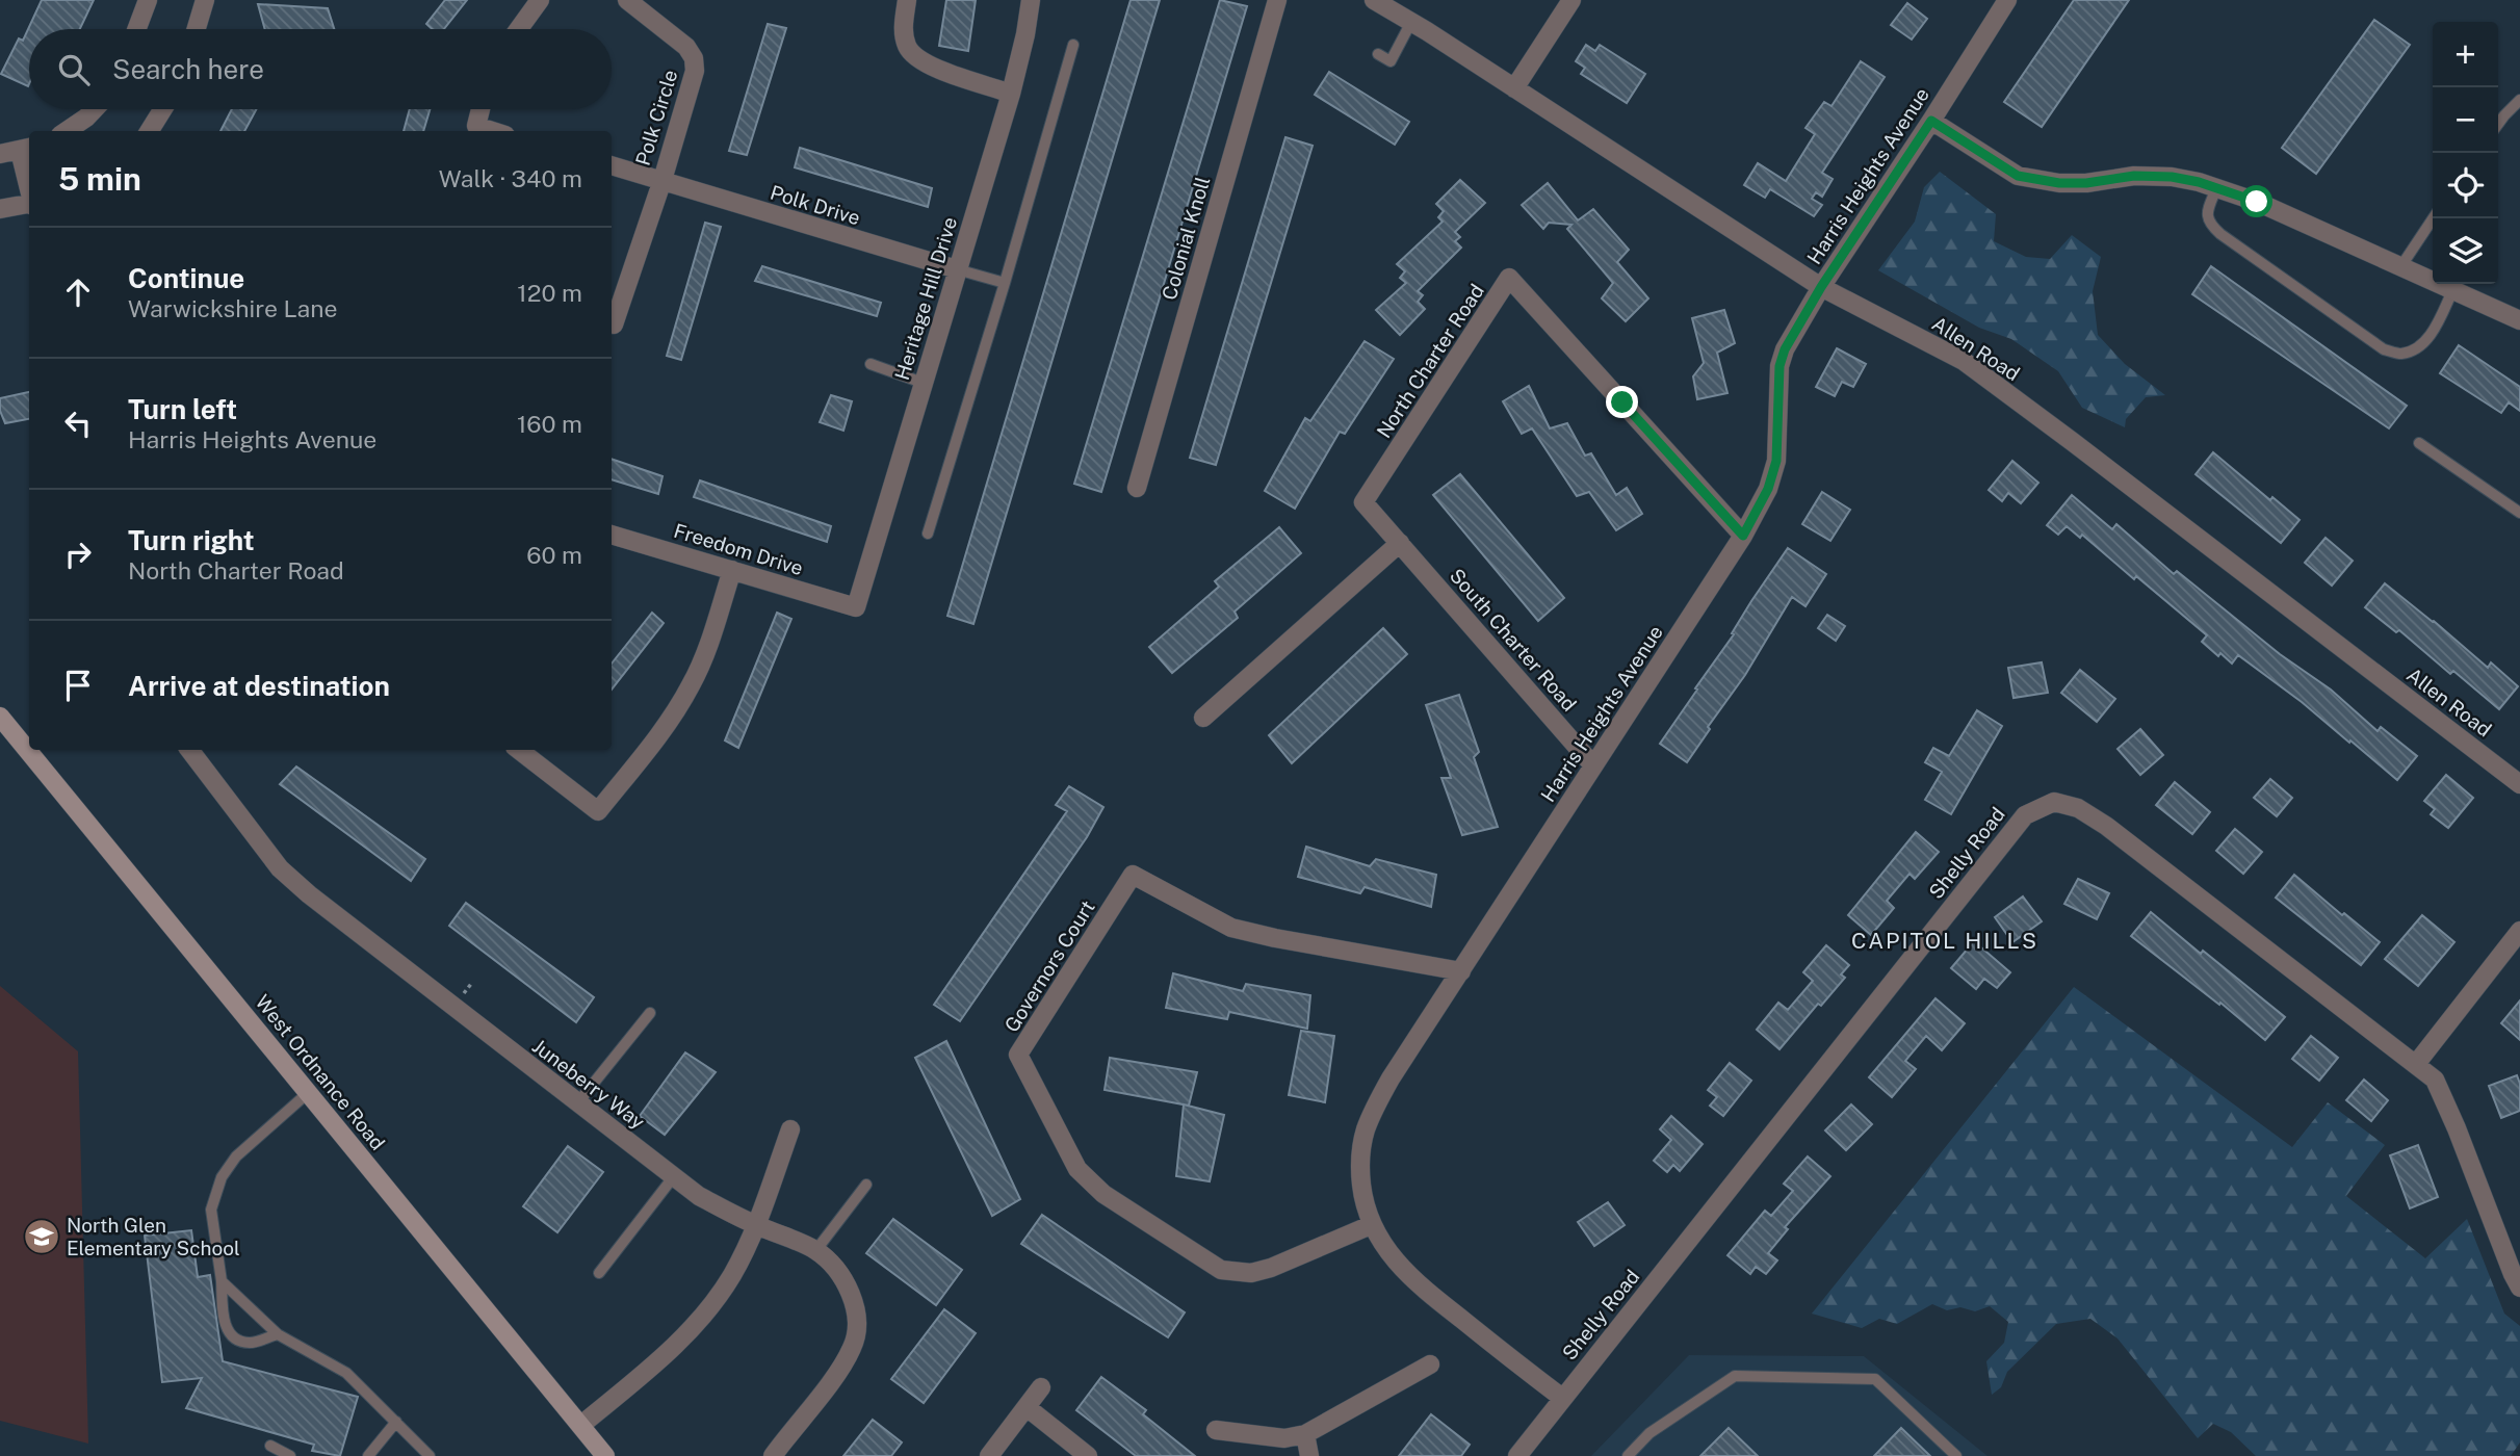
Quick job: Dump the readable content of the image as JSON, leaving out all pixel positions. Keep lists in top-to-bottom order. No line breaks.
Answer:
{"streets":{"main road":["West Ordnance Road"],"street":["Polk Circle","Harris Heights Avenue","Polk Drive","Colonial Knoll","Heritage Hill Drive","Allen Road","North Charter Road","Freedom Drive","South Charter Road","Shelly Road","Governors Court","Juneberry Way"]},"crossings":[["Polk Circle","Polk Drive"],["Harris Heights Avenue","Allen Road"],["Harris Heights Avenue","North Charter Road"],["Harris Heights Avenue","South Charter Road"],["Harris Heights Avenue","Shelly Road"],["Harris Heights Avenue","Governors Court"],["Polk Drive","Heritage Hill Drive"],["Heritage Hill Drive","Freedom Drive"],["North Charter Road","South Charter Road"]],"districts":["CAPITOL HILLS"],"places":{"school or university":["North Glen Elementary School"]},"page":{"map_buttons":["+","−"],"search":"Search here","heading":["5 min","Walk · 340 m"],"list":[["Continue","Warwickshire Lane","120 m"],["Turn left","Harris Heights Avenue","160 m"],["Turn right","North Charter Road","60 m"],"Arrive at destination"]}}
